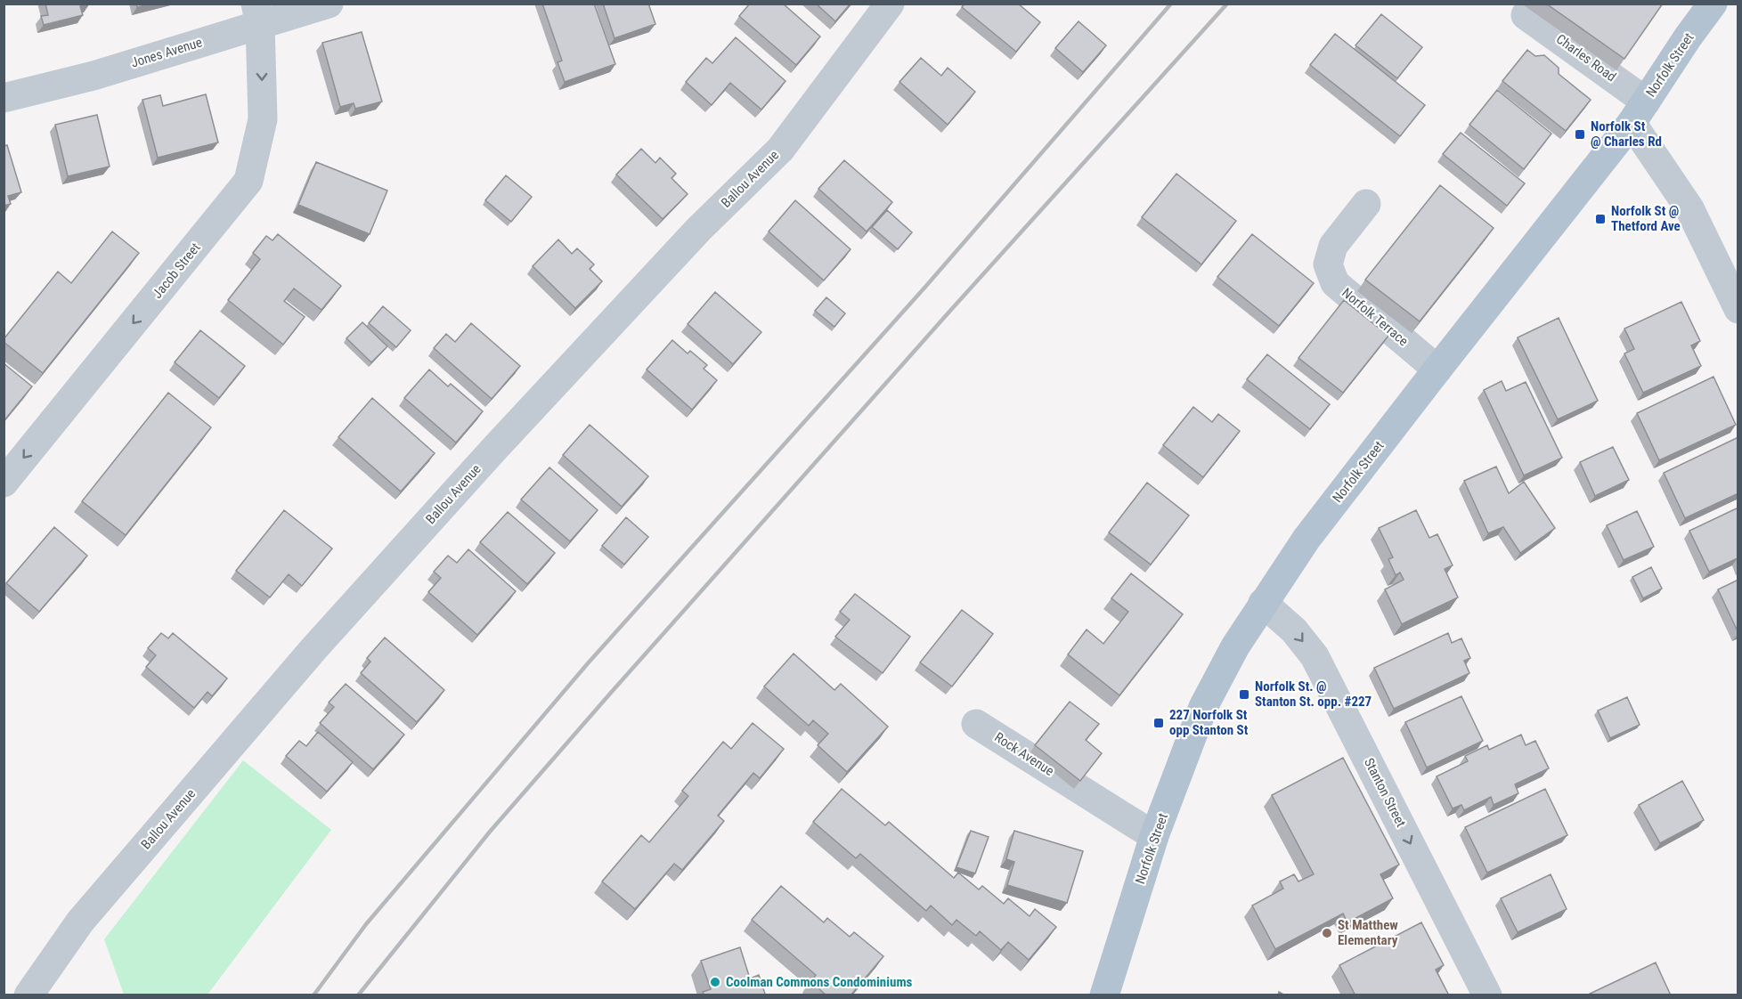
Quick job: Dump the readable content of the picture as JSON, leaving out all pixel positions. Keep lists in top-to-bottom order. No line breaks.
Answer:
{"streets":{"main road":["Norfolk Street"],"street":["Jones Avenue","Charles Road","Ballou Avenue","Jacob Street","Norfolk Terrace","Rock Avenue","Stanton Street"]},"crossings":[["Jones Avenue","Jacob Street"],["Charles Road","Norfolk Street"],["Norfolk Street","Norfolk Terrace"],["Norfolk Street","Rock Avenue"],["Norfolk Street","Stanton Street"]],"one_way":["Jacob Street","Stanton Street"],"places":{"transit":["Norfolk St @ Charles Rd","Norfolk St @ Thetford Ave","Norfolk St. @ Stanton St. opp. #227","227 Norfolk St opp Stanton St"],"other":["St Matthew Elementary","Coolman Commons Condominiums"]}}
